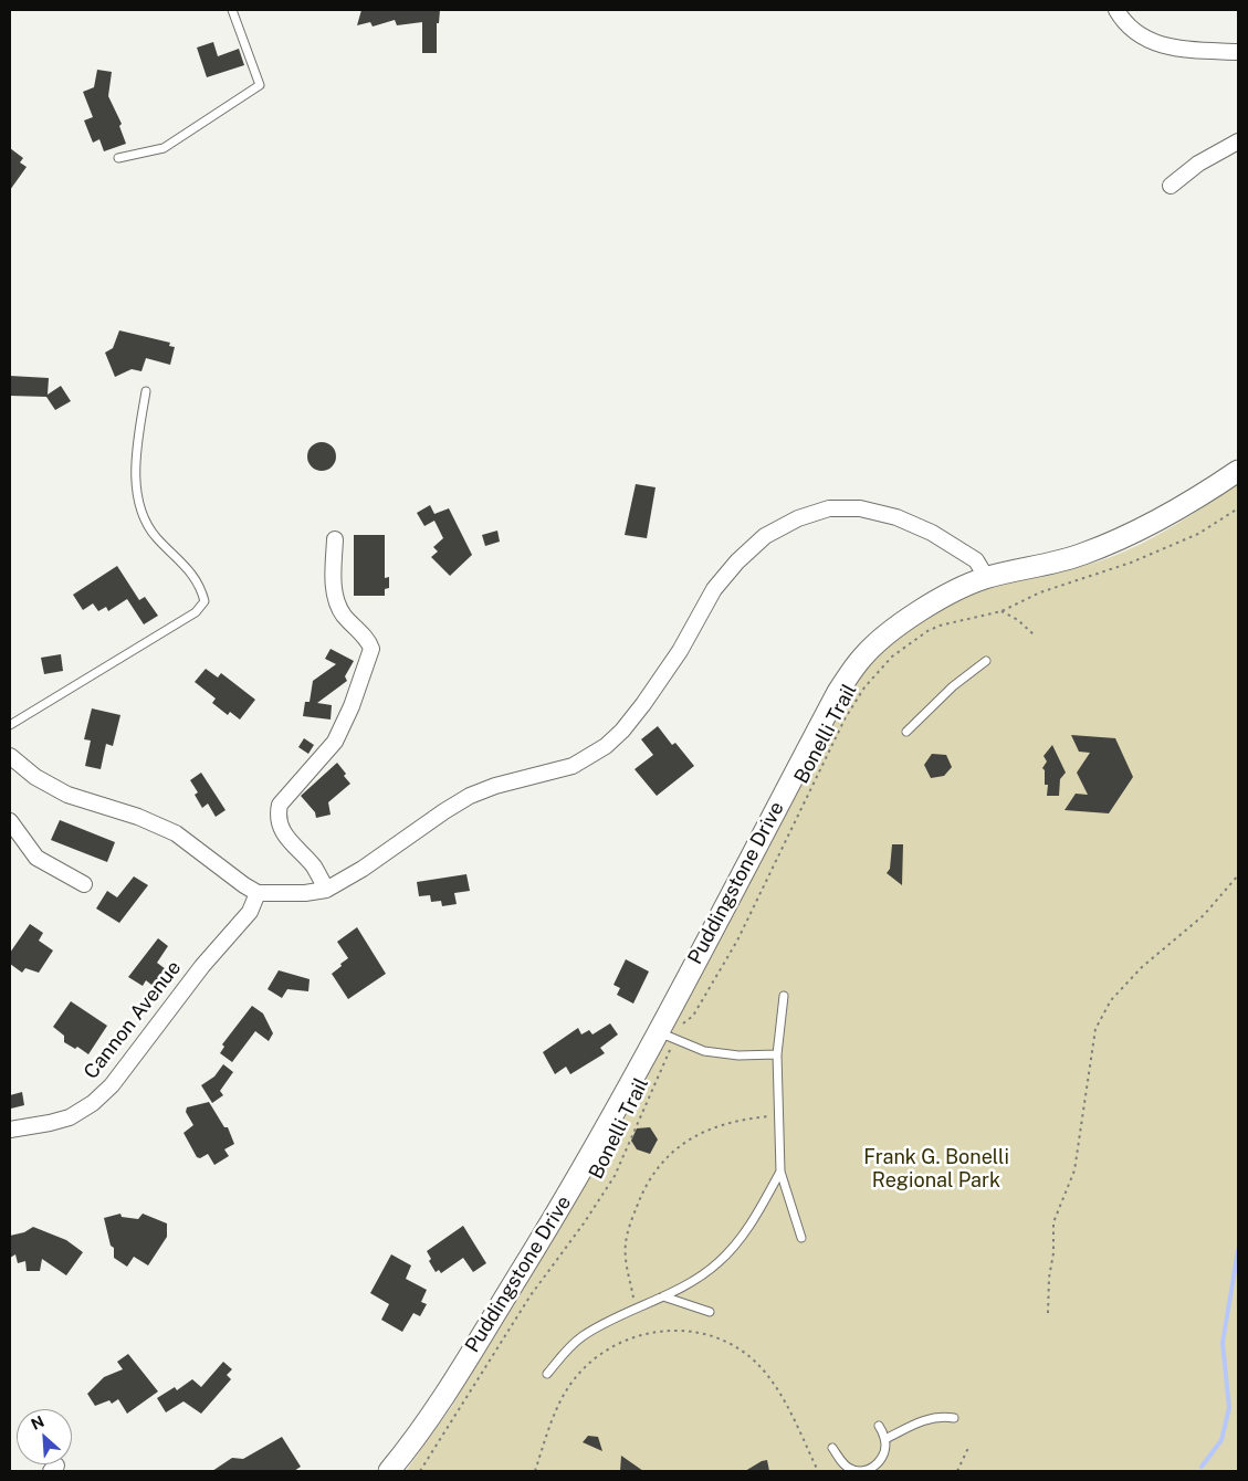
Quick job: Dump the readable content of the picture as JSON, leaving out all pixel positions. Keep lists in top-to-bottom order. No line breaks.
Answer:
{"streets":{"street":["Puddingstone Drive","Cannon Avenue"],"path":["Bonelli Trail"]},"crossings":[["Bonelli Trail","Puddingstone Drive"]],"parks":["Frank G. Bonelli Regional Park"],"north":"top left"}
